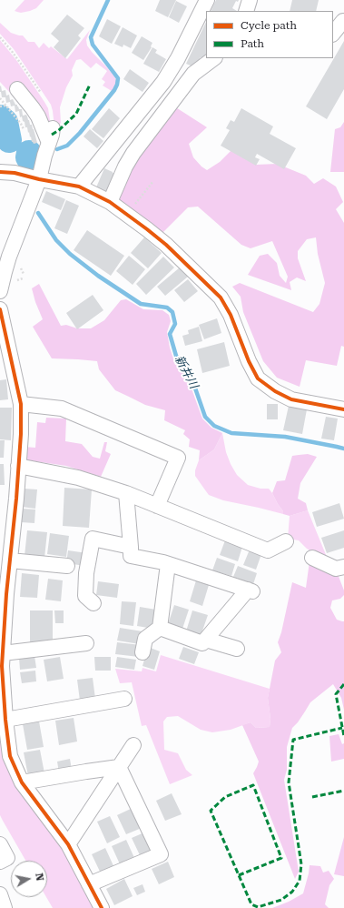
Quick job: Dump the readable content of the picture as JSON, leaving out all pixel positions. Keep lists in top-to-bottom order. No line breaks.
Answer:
{"water":["新井川"],"legend":["Cycle path","Path"],"north":"right"}
